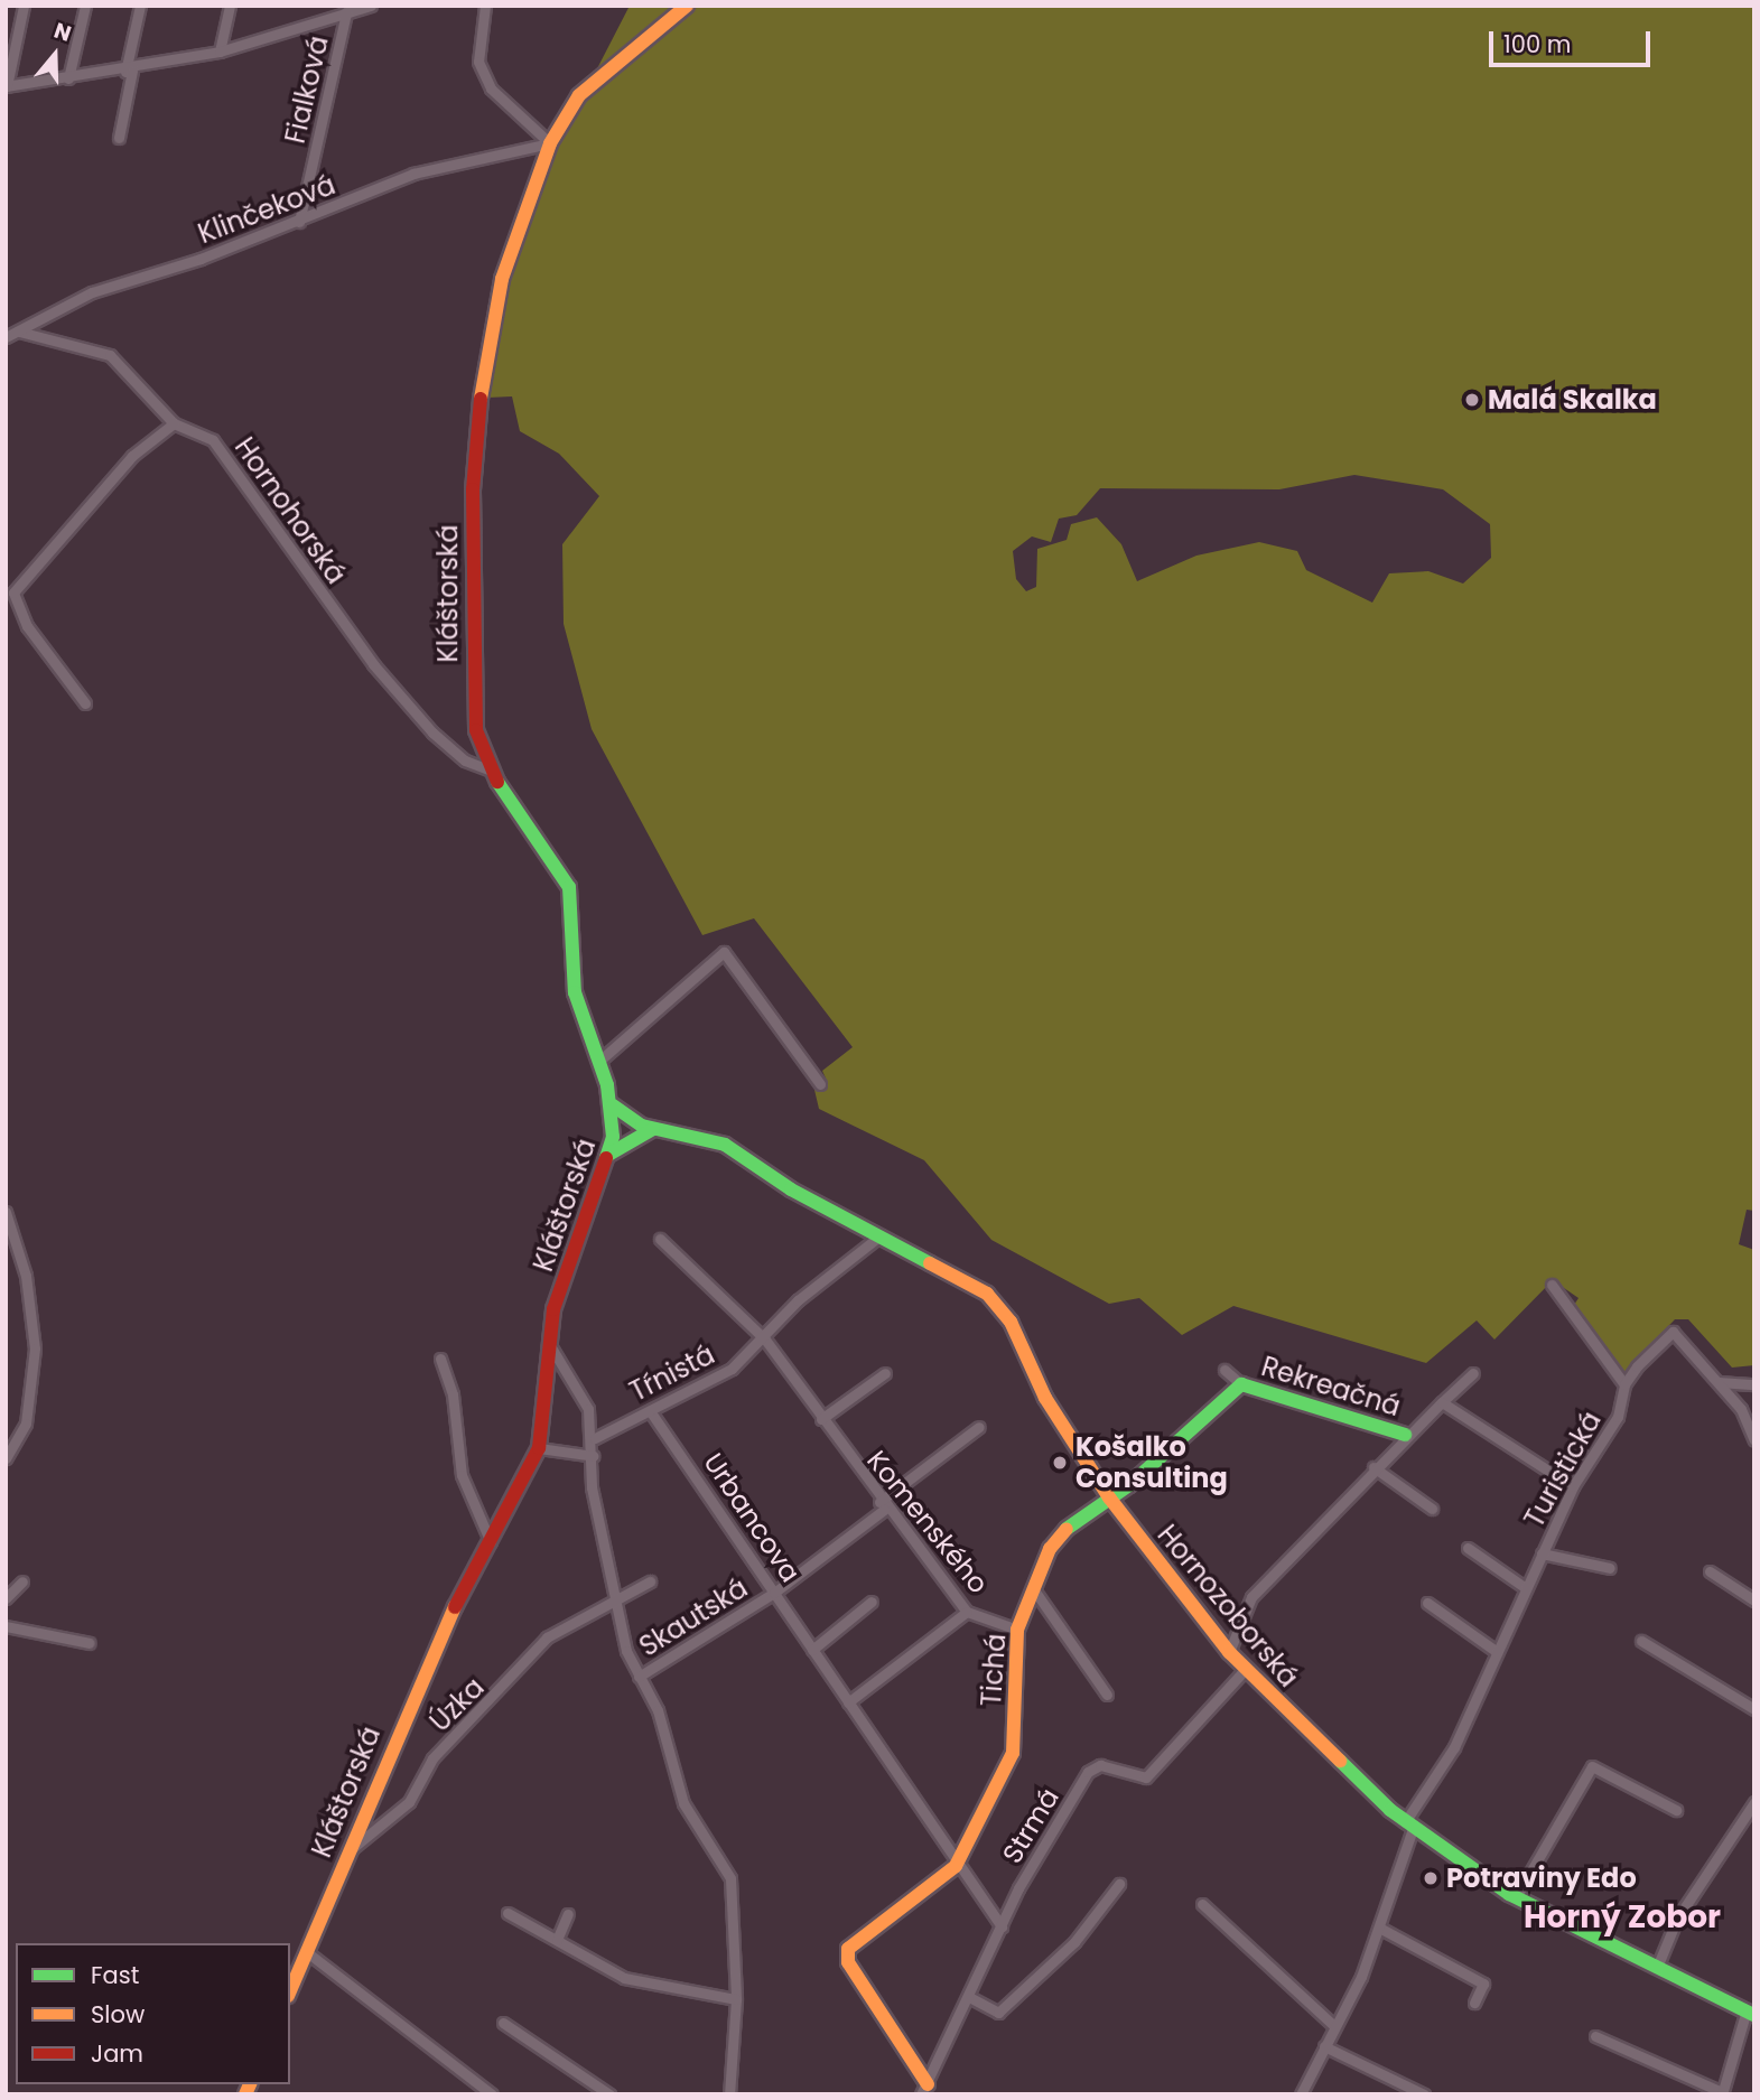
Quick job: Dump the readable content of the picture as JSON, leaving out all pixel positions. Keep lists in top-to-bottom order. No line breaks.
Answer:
{"streets":{"street":["Fialková","Klinčeková","Hornohorská","Kláštorská","Tŕnistá","Rekreačná","Turistická","Urbancova","Komenského","Hornozoborská","Skautská","Tichá","Úzka","Strmá"]},"crossings":[["Fialková","Klinčeková"],["Klinčeková","Hornohorská"],["Klinčeková","Kláštorská"],["Hornohorská","Kláštorská"],["Kláštorská","Hornozoborská"],["Kláštorská","Úzka"],["Tŕnistá","Urbancova"],["Tŕnistá","Komenského"],["Tŕnistá","Hornozoborská"],["Rekreačná","Turistická"],["Rekreačná","Hornozoborská"],["Rekreačná","Tichá"],["Turistická","Hornozoborská"],["Urbancova","Skautská"],["Urbancova","Tichá"],["Urbancova","Strmá"],["Komenského","Skautská"],["Komenského","Tichá"],["Hornozoborská","Tichá"],["Hornozoborská","Strmá"]],"districts":["Horný Zobor"],"places":["Malá Skalka","Košalko Consulting","Potraviny Edo"],"legend":["Fast","Slow","Jam"],"scale_bar":"100 m","north":"top"}
